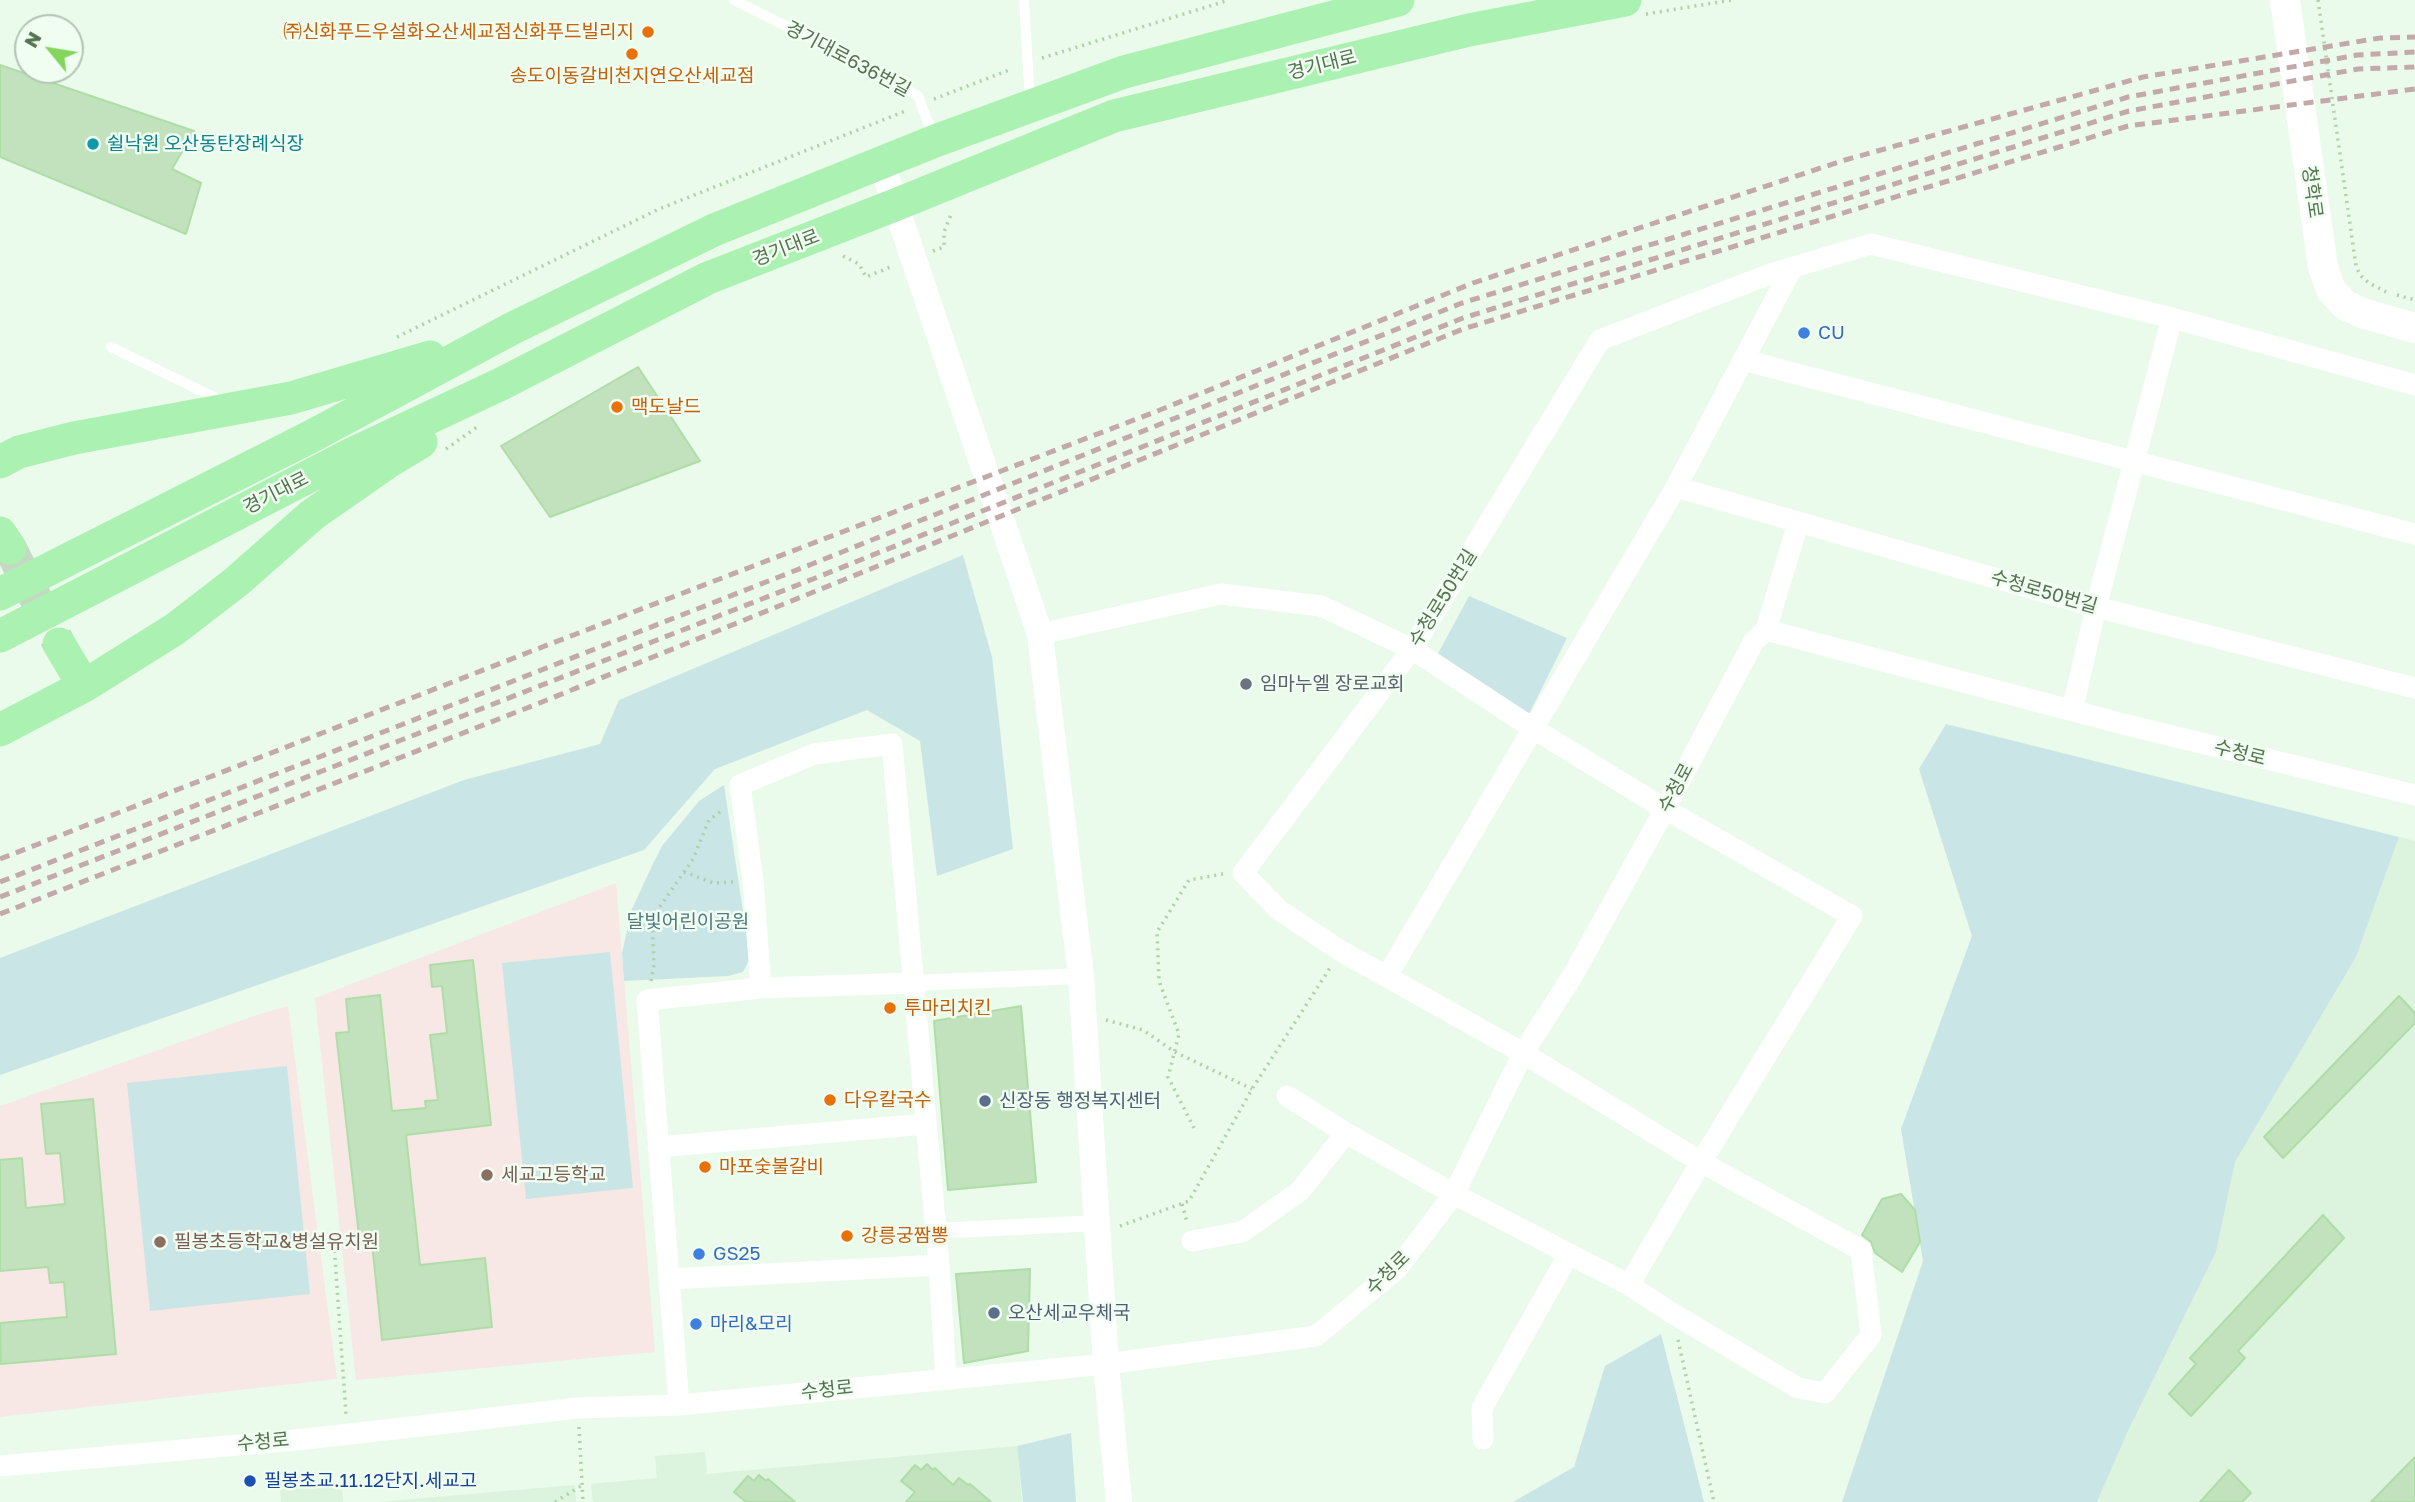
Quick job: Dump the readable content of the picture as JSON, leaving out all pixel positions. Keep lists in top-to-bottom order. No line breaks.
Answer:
{"streets":{"main road":["경기대로","청학로"],"street":["수청로50번길","수청로"],"lane":["경기대로636번길"]},"crossings":[["경기대로636번길","경기대로"]],"parks":["달빛어린이공원"],"places":["㈜신화푸드우설화오산세교점신화푸드빌리지","송도이동갈비천지연오산세교점","쉴낙원 오산동탄장례식장","CU","맥도날드","임마누엘 장로교회","투마리치킨","다우칼국수","신장동 행정복지센터","마포숯불갈비","세교고등학교","강릉궁짬뽕","필봉초등학교&병설유치원","GS25","오산세교우체국","마리&모리","필봉초교.11.12단지.세교고"],"north":"top left"}
